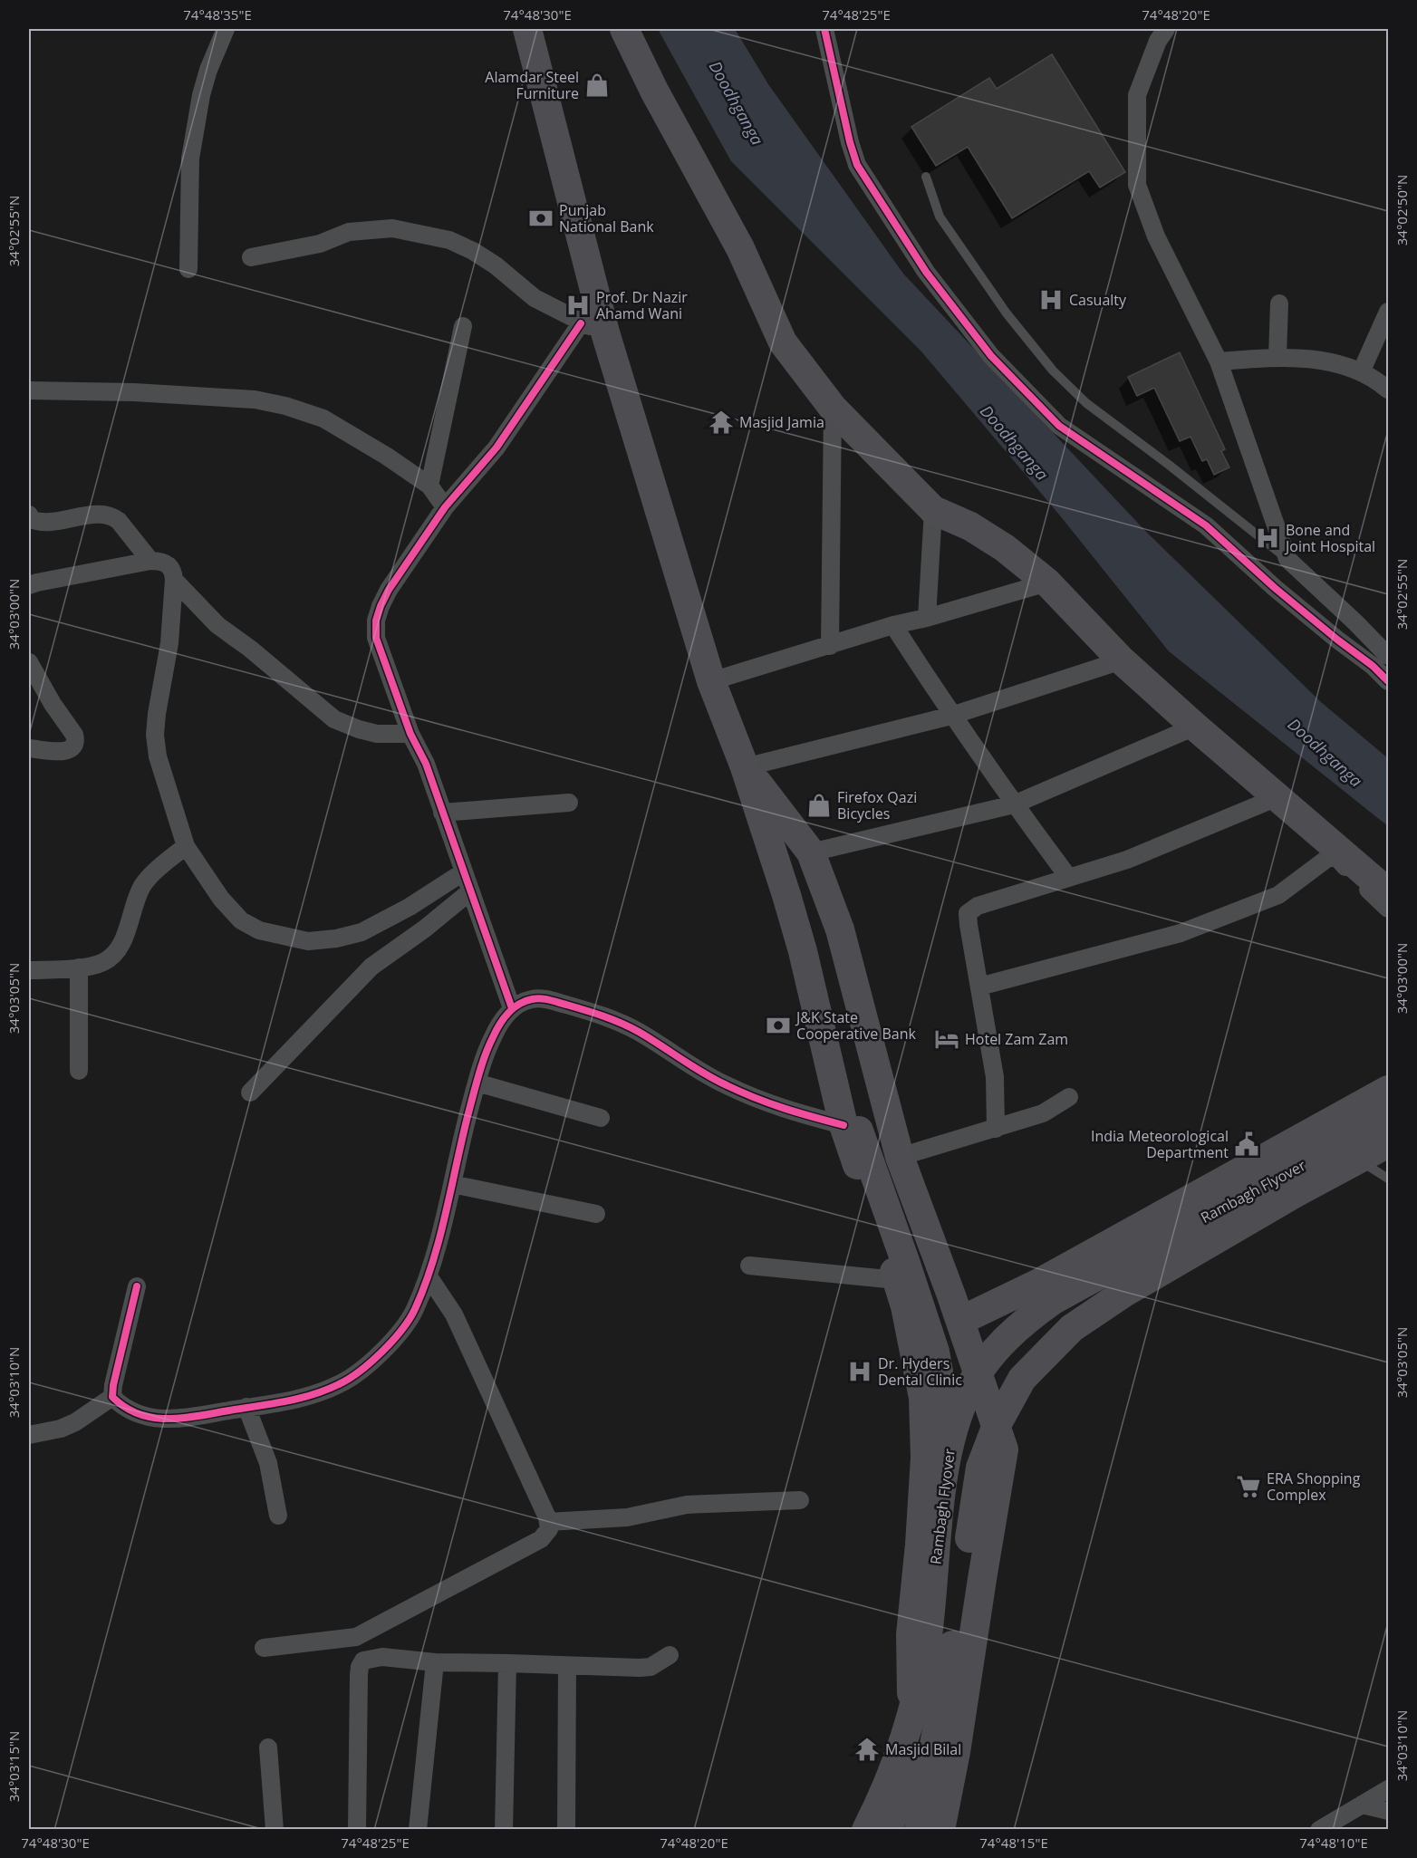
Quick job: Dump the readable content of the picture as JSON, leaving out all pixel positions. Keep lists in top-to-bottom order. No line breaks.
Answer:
{"streets":{"main road":["Rambagh Flyover"]},"water":["Doodhganga"],"places":{"shop":["Alamdar Steel Furniture","Firefox Qazi Bicycles"],"bank":["Punjab National Bank","J&K State Cooperative Bank"],"hospital":["Casualty","Prof. Dr Nazir Ahamd Wani","Bone and Joint Hospital","Dr. Hyders Dental Clinic"],"temple":["Masjid Jamia","Masjid Bilal"],"hotel":["Hotel Zam Zam"],"public building":["India Meteorological Department"],"supermarket":["ERA Shopping Complex"]},"coordinates":["74°48'35\"E","74°48'30\"E","74°48'25\"E","74°48'20\"E","34°02'50\"N","34°02'55\"N","34°03'00\"N","34°03'05\"N","34°03'10\"N","34°03'15\"N","74°48'15\"E","74°48'10\"E"]}
